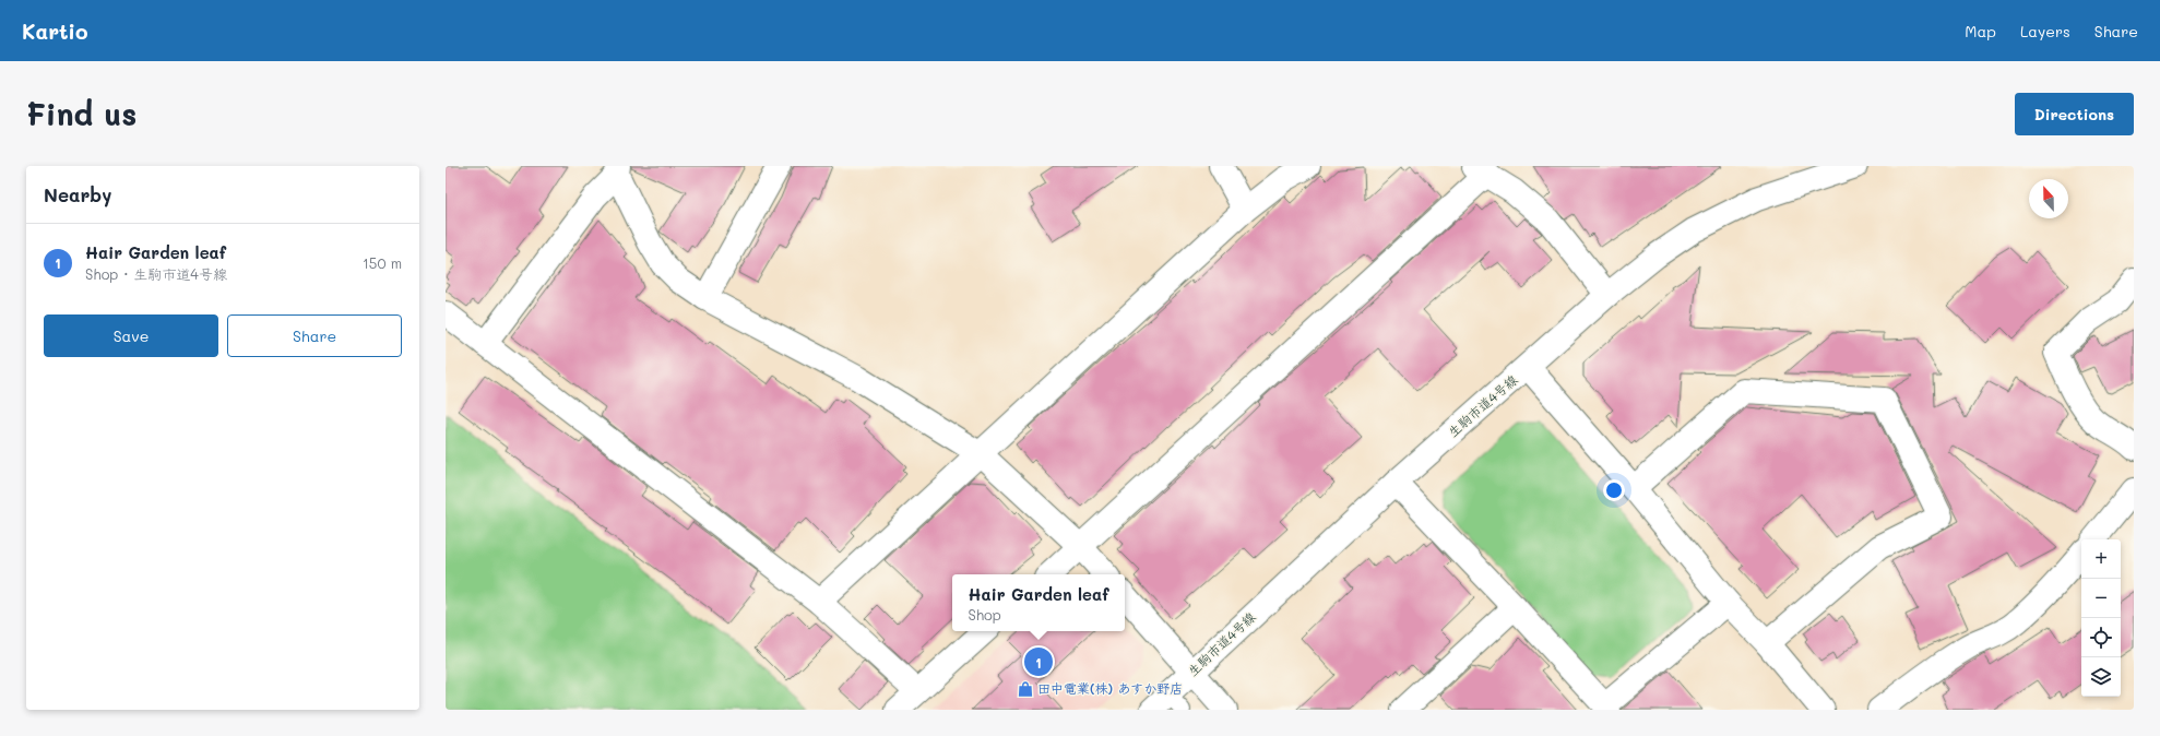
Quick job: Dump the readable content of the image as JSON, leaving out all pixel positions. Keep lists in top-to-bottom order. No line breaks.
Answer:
{"streets":{"street":["生駒市道4号線"]},"places":{"shop":["田中電業(株) あすか野店"]},"north":"top","page":{"header":"Kartio","nav":["Map","Layers","Share"],"buttons":["Directions",["Save","Share"]],"title":"Find us","heading":"Nearby","list":[{"mark":"1","name":"Hair Garden leaf","note":"Shop · 生駒市道4号線","value":"150 m"}],"map_buttons":["+","−"],"popup":["Hair Garden leaf","Shop"],"pins":"1"}}
